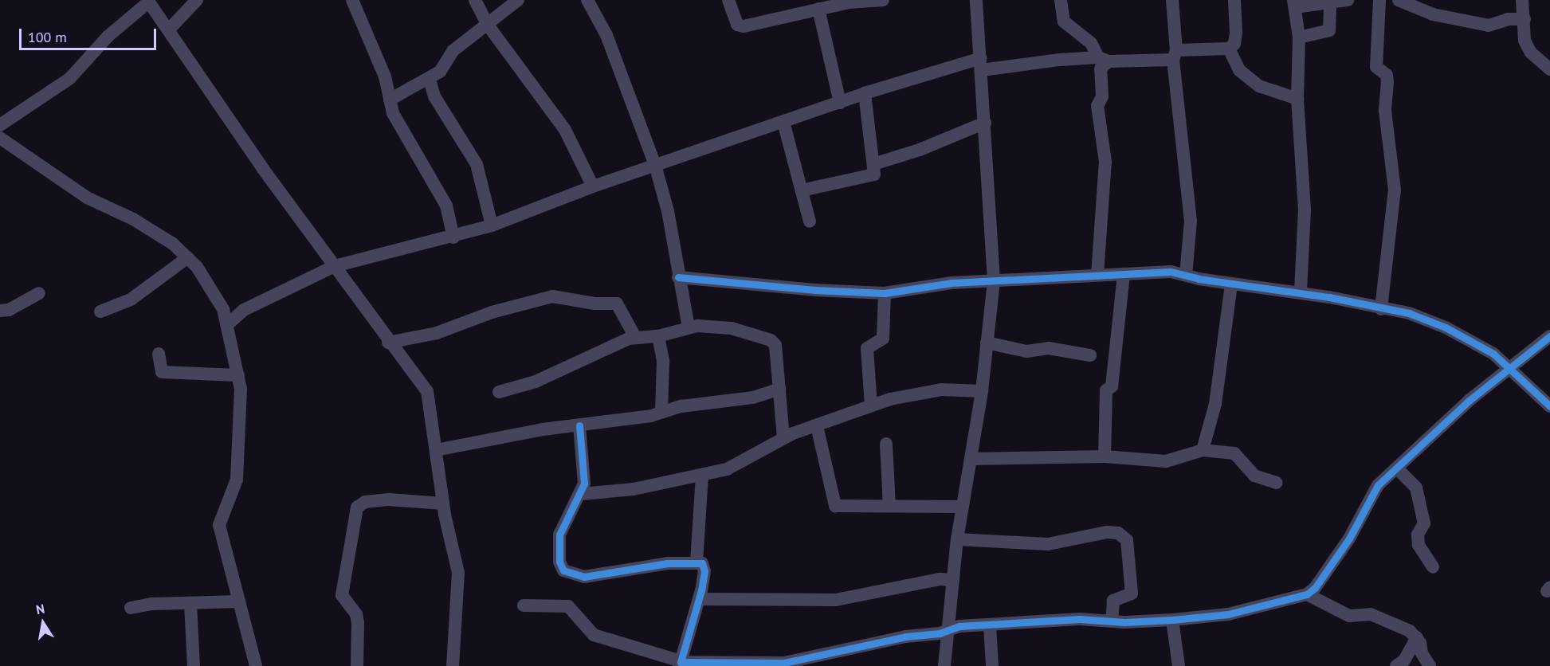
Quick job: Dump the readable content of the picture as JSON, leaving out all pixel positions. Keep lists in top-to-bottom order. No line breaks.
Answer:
{"scale_bar":"100 m","north":"top"}
